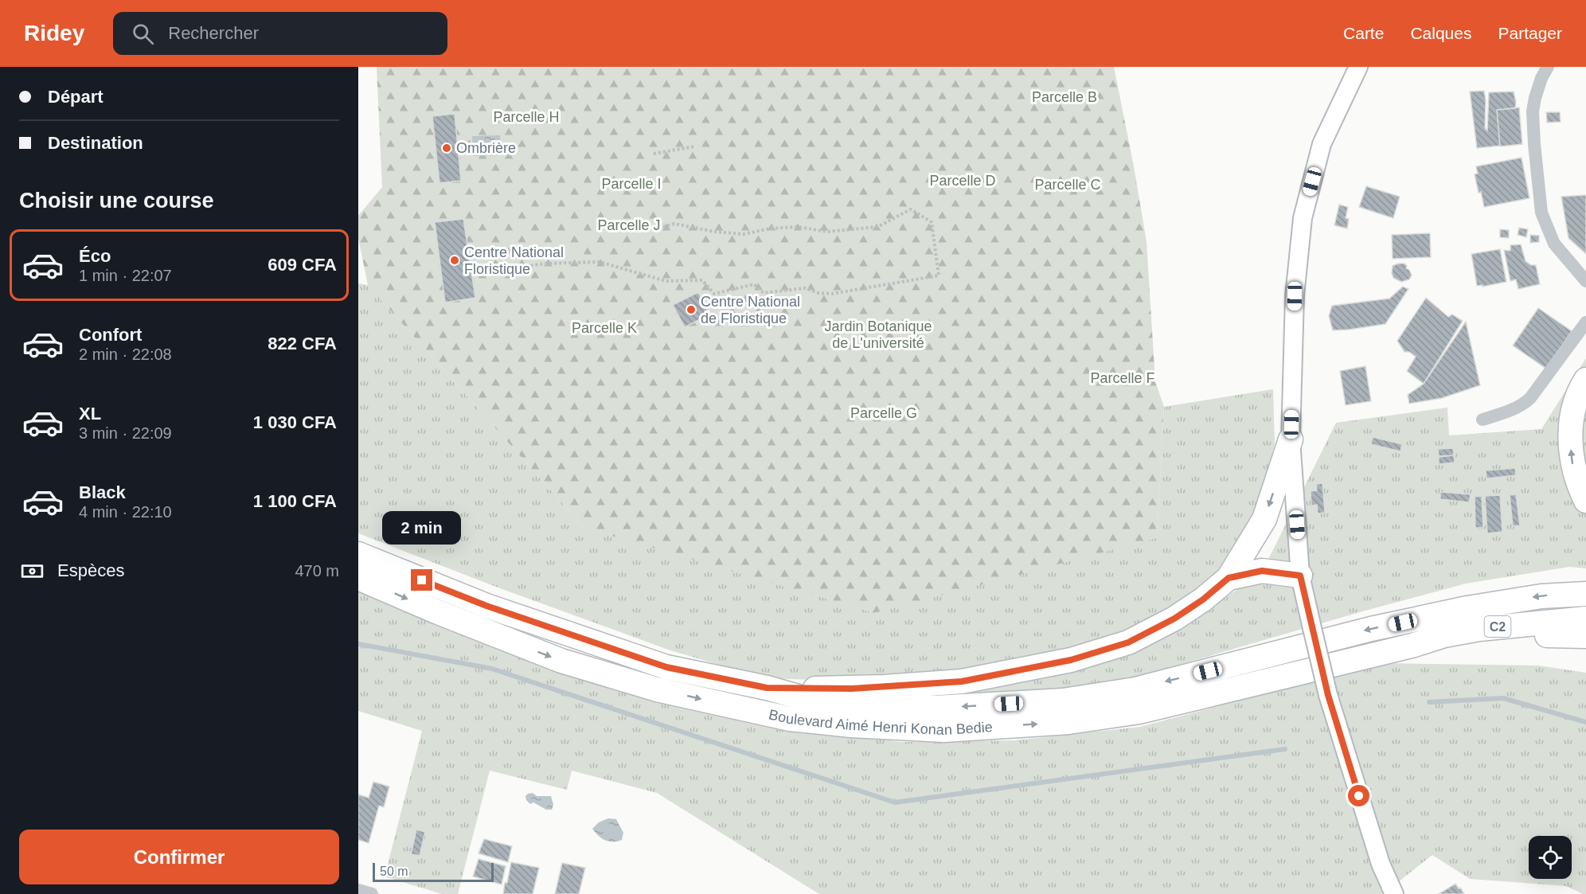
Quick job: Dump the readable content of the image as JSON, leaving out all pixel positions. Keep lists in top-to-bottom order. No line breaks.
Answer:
{"streets":{"highway":["C2","Boulevard Aimé Henri Konan Bedie"]},"parks":["Parcelle B","Parcelle H","Parcelle D","Parcelle I","Parcelle C","Parcelle J","Jardin Botanique de L'université","Parcelle K","Parcelle F","Parcelle G"],"places":["Ombrière","Centre National Floristique","Centre National de Floristique"],"scale_bar":"50 m","page":{"header":"Ridey","search":"Rechercher","nav":["Carte","Calques","Partager"],"banner":["Départ","Destination"],"heading":"Choisir une course","list":[{"name":"Éco","note":"1 min · 22:07","value":"609 CFA"},{"name":"Confort","note":"2 min · 22:08","value":"822 CFA"},{"name":"XL","note":"3 min · 22:09","value":"1 030 CFA"},{"name":"Black","note":"4 min · 22:10","value":"1 100 CFA"}],"bubble":"2 min","pay":["Espèces","470 m"],"buttons":"Confirmer","scale":"50 m"}}
